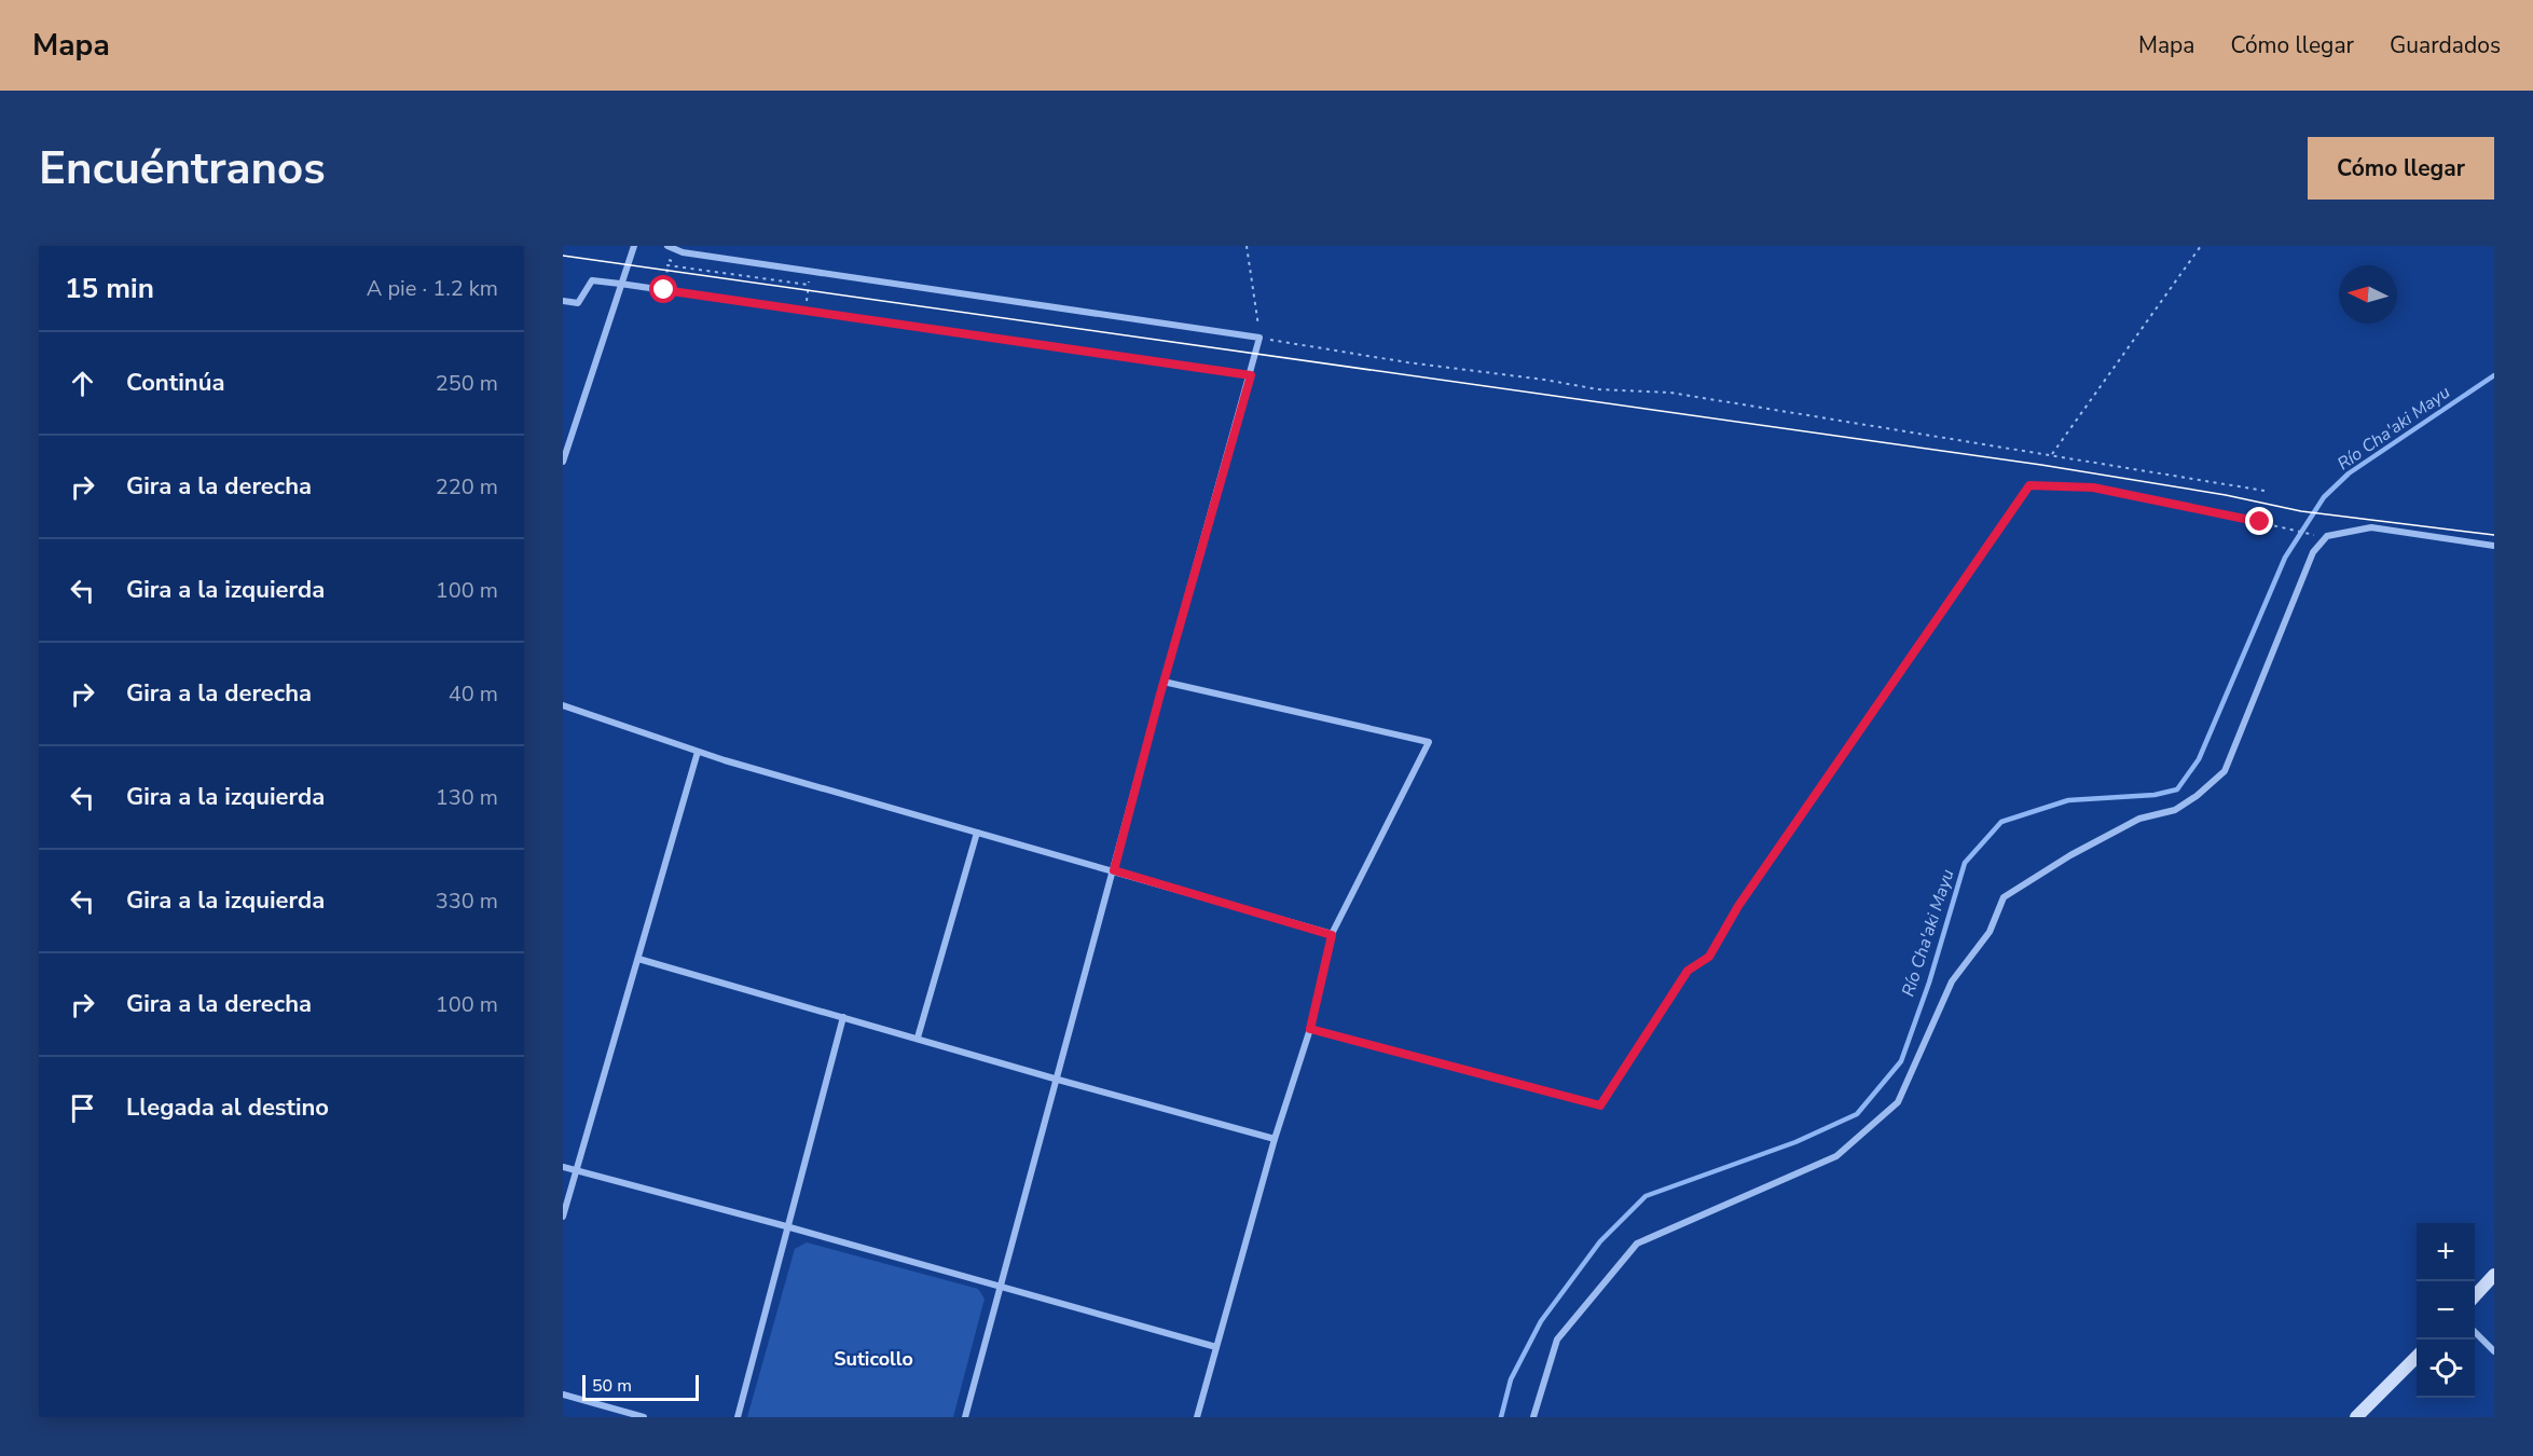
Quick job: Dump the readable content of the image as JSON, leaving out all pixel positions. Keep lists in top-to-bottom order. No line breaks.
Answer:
{"districts":["Suticollo"],"water":["Río Cha'aki Mayu"],"scale_bar":"50 m","north":"left","page":{"header":"Mapa","nav":["Mapa","Cómo llegar","Guardados"],"buttons":"Cómo llegar","title":"Encuéntranos","heading":["15 min","A pie · 1.2 km"],"list":[["Continúa","250 m"],["Gira a la derecha","220 m"],["Gira a la izquierda","100 m"],["Gira a la derecha","40 m"],["Gira a la izquierda","130 m"],["Gira a la izquierda","330 m"],["Gira a la derecha","100 m"],"Llegada al destino"],"map_buttons":["+","−"],"scale":"50 m"}}
